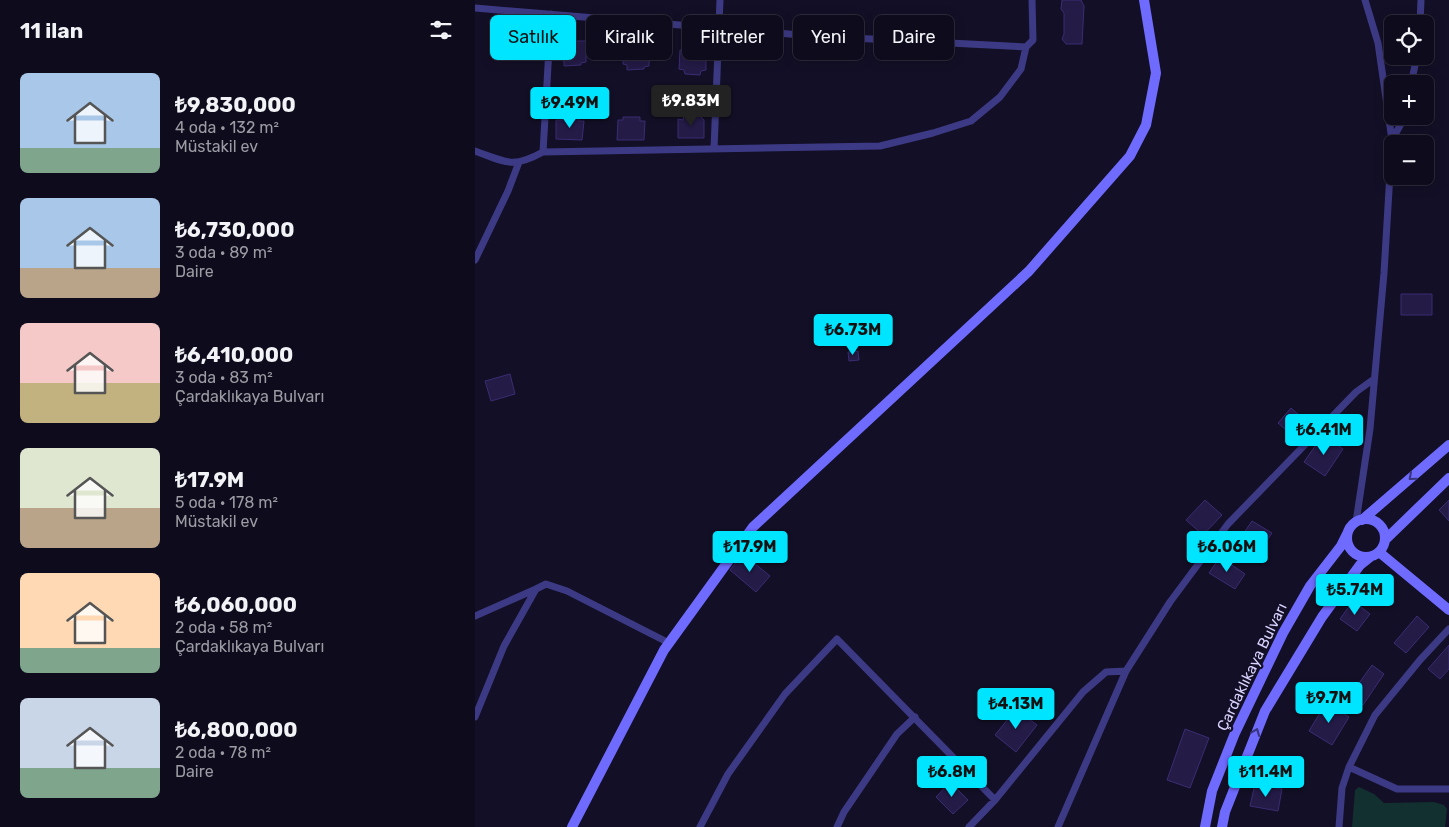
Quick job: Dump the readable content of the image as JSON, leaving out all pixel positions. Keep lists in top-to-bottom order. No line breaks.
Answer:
{"streets":{"street":["Çardaklıkaya Bulvarı"]},"page":{"heading":"11 ilan","map_buttons":["+","−"],"chip":["Satılık","Kiralık","Filtreler","Yeni","Daire"],"list":[{"name":"₺9,830,000","note":"4 oda · 132 m² · Müstakil ev"},{"name":"₺6,730,000","note":"3 oda · 89 m² · Daire"},{"name":"₺6,410,000","note":"3 oda · 83 m² · Çardaklıkaya Bulvarı"},{"name":"₺17.9M","note":"5 oda · 178 m² · Müstakil ev"},{"name":"₺6,060,000","note":"2 oda · 58 m² · Çardaklıkaya Bulvarı"},{"name":"₺6,800,000","note":"2 oda · 78 m² · Daire"}],"price":["₺9.83M","₺9.49M","₺6.73M","₺6.41M","₺17.9M","₺6.06M","₺5.74M","₺9.7M","₺4.13M","₺6.8M","₺11.4M"]}}
